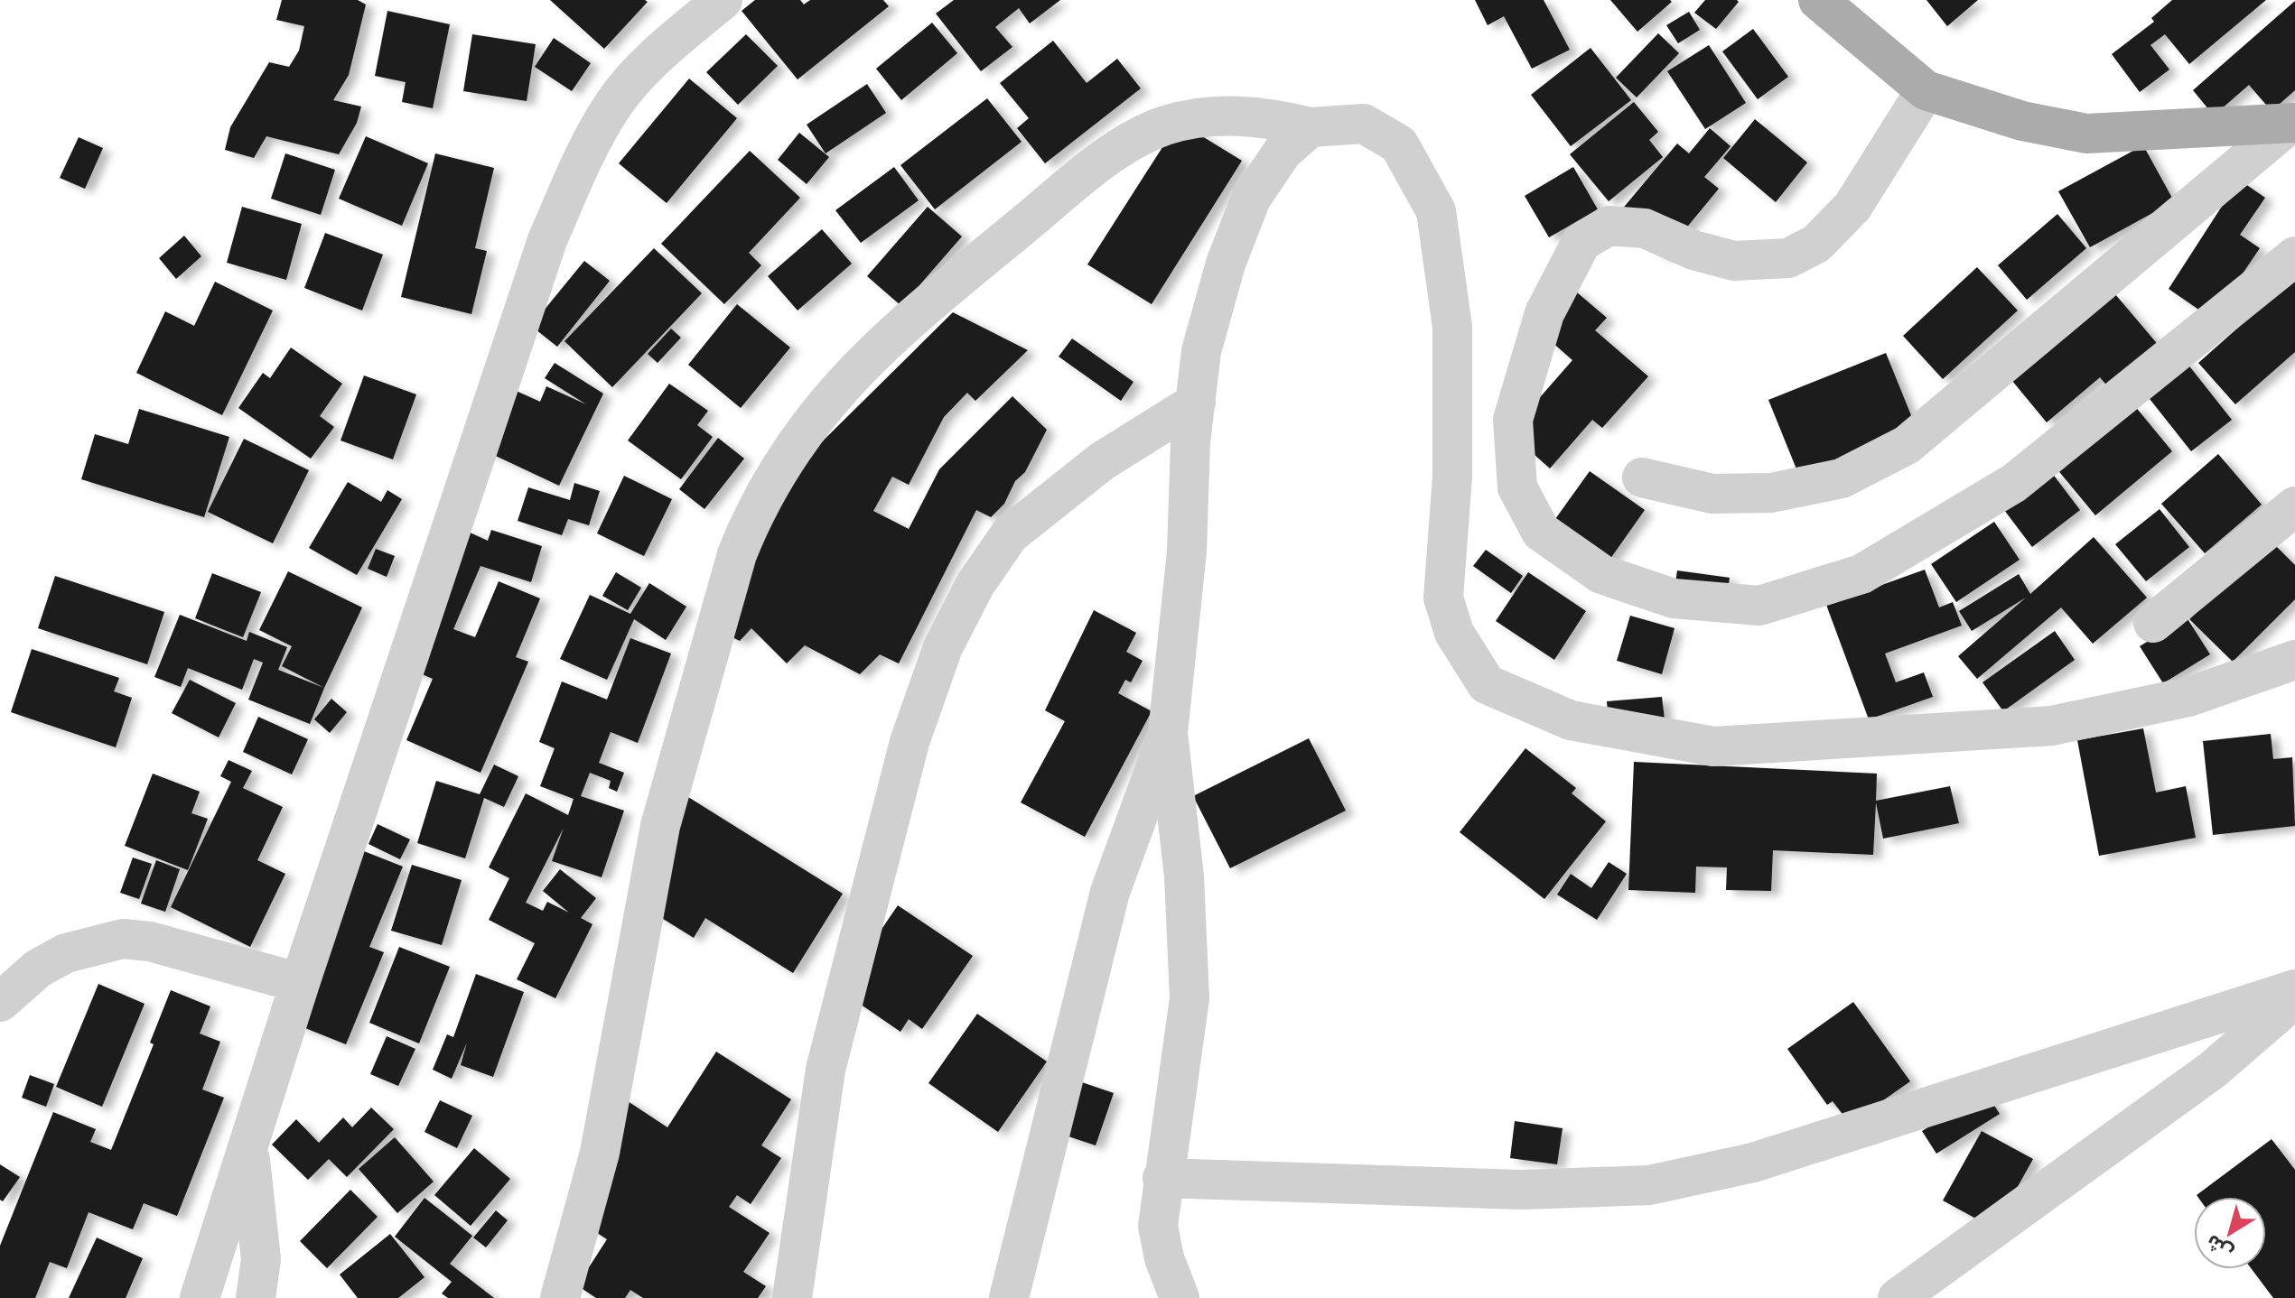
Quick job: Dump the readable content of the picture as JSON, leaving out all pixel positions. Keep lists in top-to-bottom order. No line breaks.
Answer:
{"north":"bottom left"}
